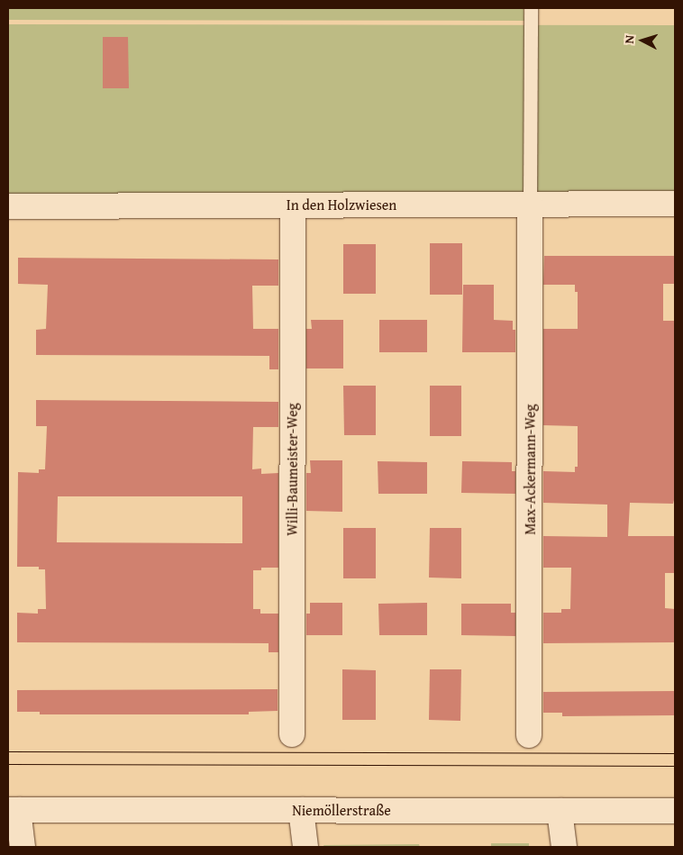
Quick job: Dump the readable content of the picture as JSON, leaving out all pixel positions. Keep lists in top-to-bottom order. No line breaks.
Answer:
{"streets":{"street":["In den Holzwiesen","Willi-Baumeister-Weg","Max-Ackermann-Weg","Niemöllerstraße"]},"crossings":[["In den Holzwiesen","Willi-Baumeister-Weg"],["In den Holzwiesen","Max-Ackermann-Weg"]],"north":"left"}
